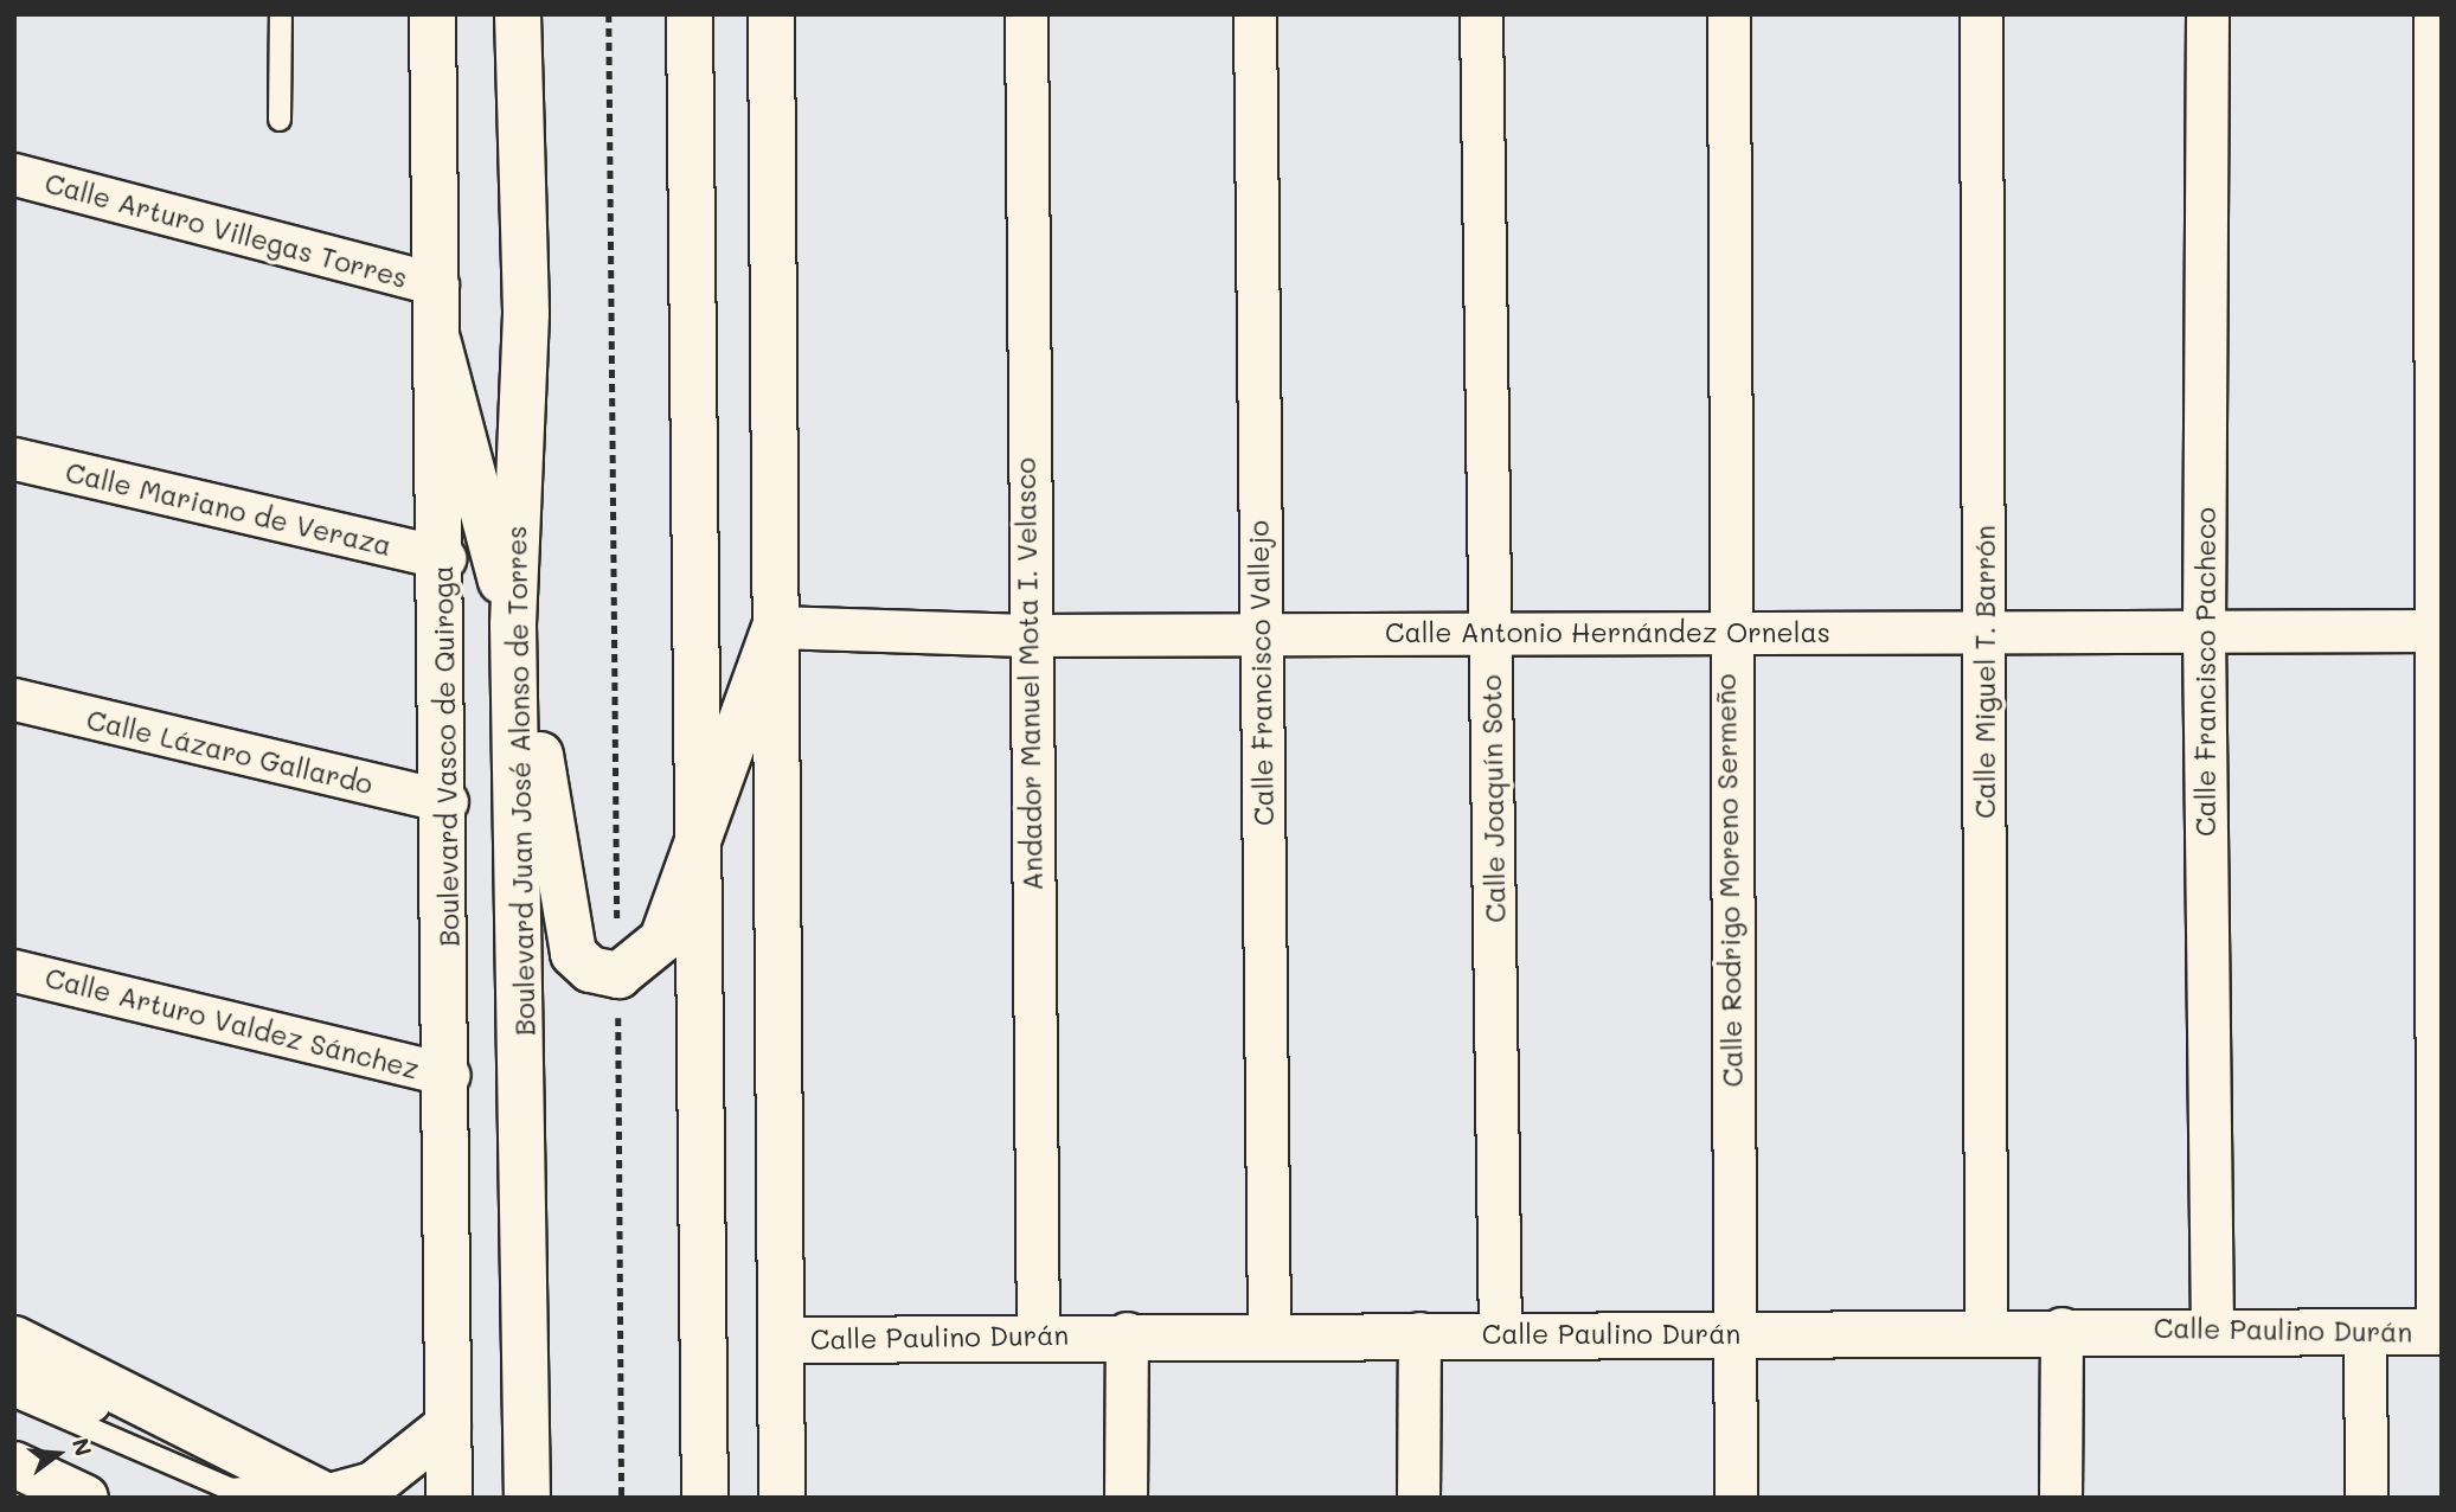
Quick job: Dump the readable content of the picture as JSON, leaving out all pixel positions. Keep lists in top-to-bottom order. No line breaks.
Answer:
{"streets":{"main road":["Boulevard Vasco de Quiroga","Boulevard Juan José Alonso de Torres","Calle Paulino Durán"],"street":["Calle Arturo Villegas Torres","Calle Mariano de Veraza","Calle Antonio Hernández Ornelas","Calle Miguel T. Barrón","Calle Francisco Pacheco","Calle Francisco Vallejo","Andador Manuel Mota I. Velasco","Calle Lázaro Gallardo","Calle Joaquín Soto","Calle Rodrigo Moreno Sermeño","Calle Arturo Valdez Sánchez"]},"crossings":[["Calle Arturo Villegas Torres","Boulevard Vasco de Quiroga"],["Calle Mariano de Veraza","Boulevard Vasco de Quiroga"],["Calle Antonio Hernández Ornelas","Calle Miguel T. Barrón"],["Calle Antonio Hernández Ornelas","Calle Francisco Pacheco"],["Calle Antonio Hernández Ornelas","Calle Francisco Vallejo"],["Calle Antonio Hernández Ornelas","Andador Manuel Mota I. Velasco"],["Calle Antonio Hernández Ornelas","Calle Joaquín Soto"],["Calle Antonio Hernández Ornelas","Calle Rodrigo Moreno Sermeño"],["Calle Miguel T. Barrón","Calle Paulino Durán"],["Calle Francisco Pacheco","Calle Paulino Durán"],["Calle Francisco Vallejo","Calle Paulino Durán"],["Andador Manuel Mota I. Velasco","Calle Paulino Durán"],["Calle Lázaro Gallardo","Boulevard Vasco de Quiroga"],["Boulevard Vasco de Quiroga","Calle Arturo Valdez Sánchez"],["Calle Joaquín Soto","Calle Paulino Durán"],["Calle Rodrigo Moreno Sermeño","Calle Paulino Durán"]],"north":"right"}
